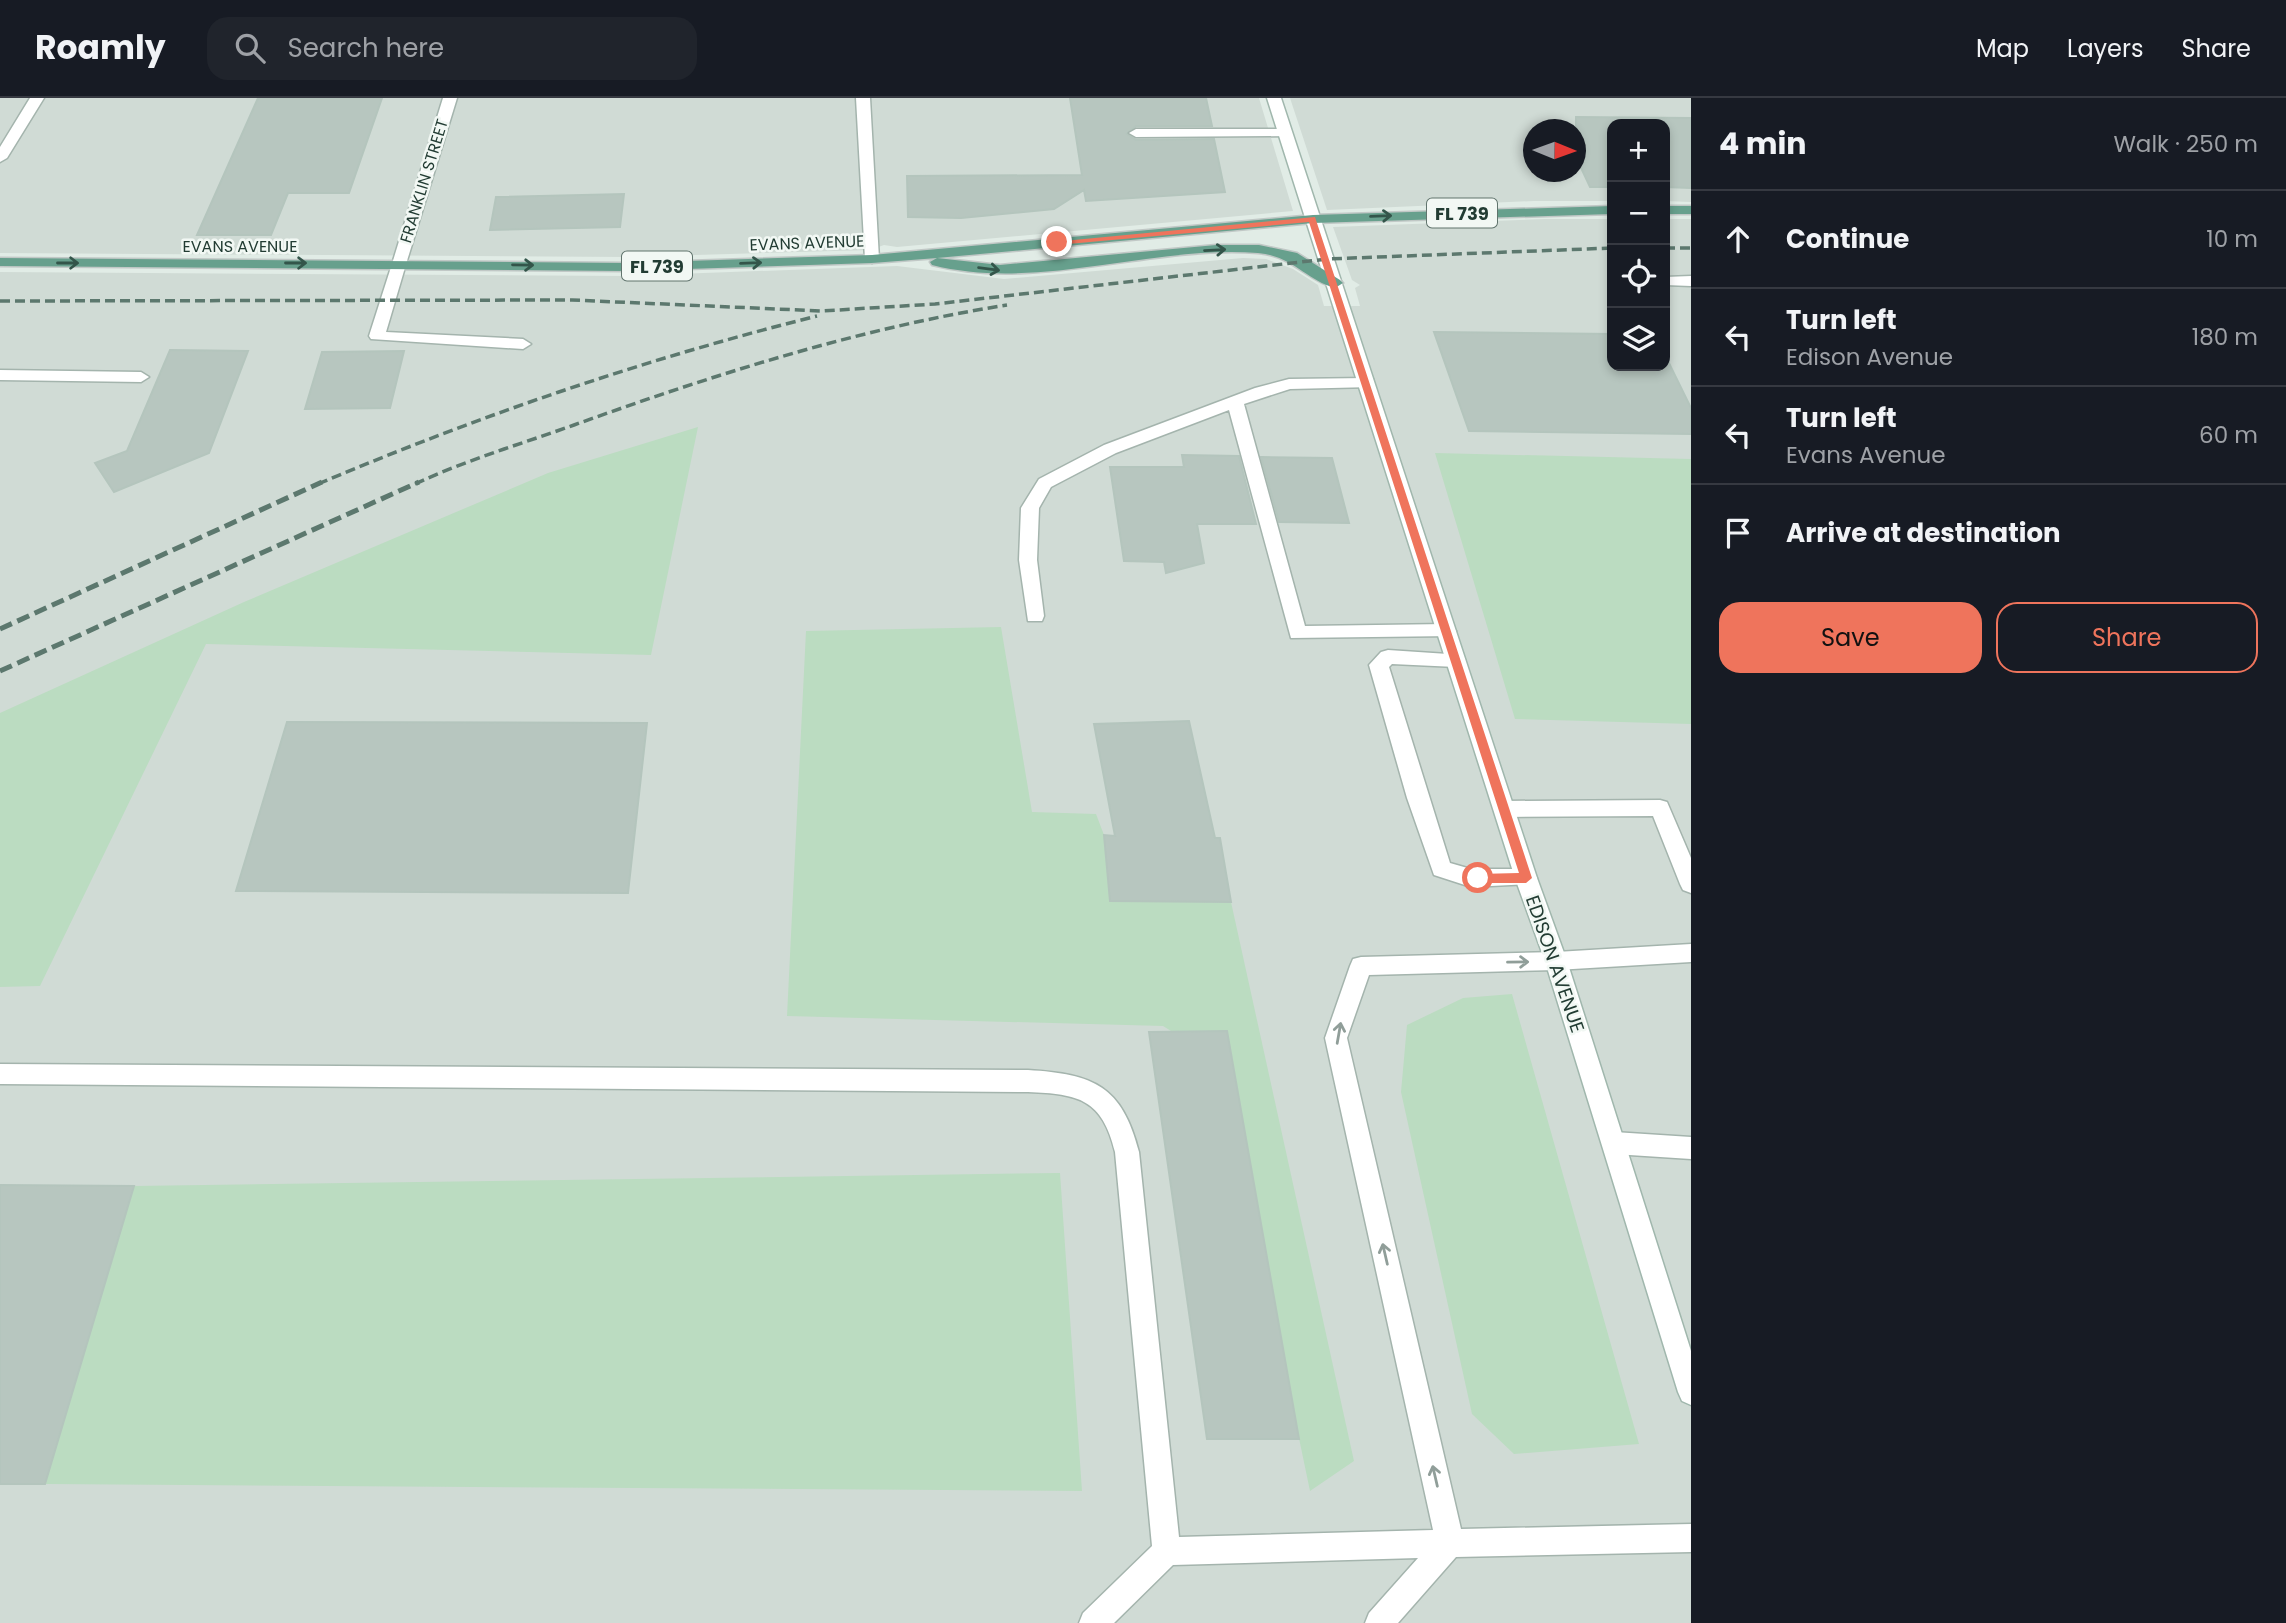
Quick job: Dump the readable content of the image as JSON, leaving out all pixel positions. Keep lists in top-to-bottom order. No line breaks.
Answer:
{"streets":{"main road":["FL 739","EVANS AVENUE"],"street":["FRANKLIN STREET","EDISON AVENUE"]},"crossings":[["FRANKLIN STREET","EVANS AVENUE"],["EVANS AVENUE","EDISON AVENUE"]],"one_way":["EVANS AVENUE"],"north":"right","page":{"header":"Roamly","search":"Search here","nav":["Map","Layers","Share"],"heading":["4 min","Walk · 250 m"],"map_buttons":["+","−"],"list":[["Continue","10 m"],["Turn left","Edison Avenue","180 m"],["Turn left","Evans Avenue","60 m"],"Arrive at destination"],"buttons":["Save","Share"]}}
